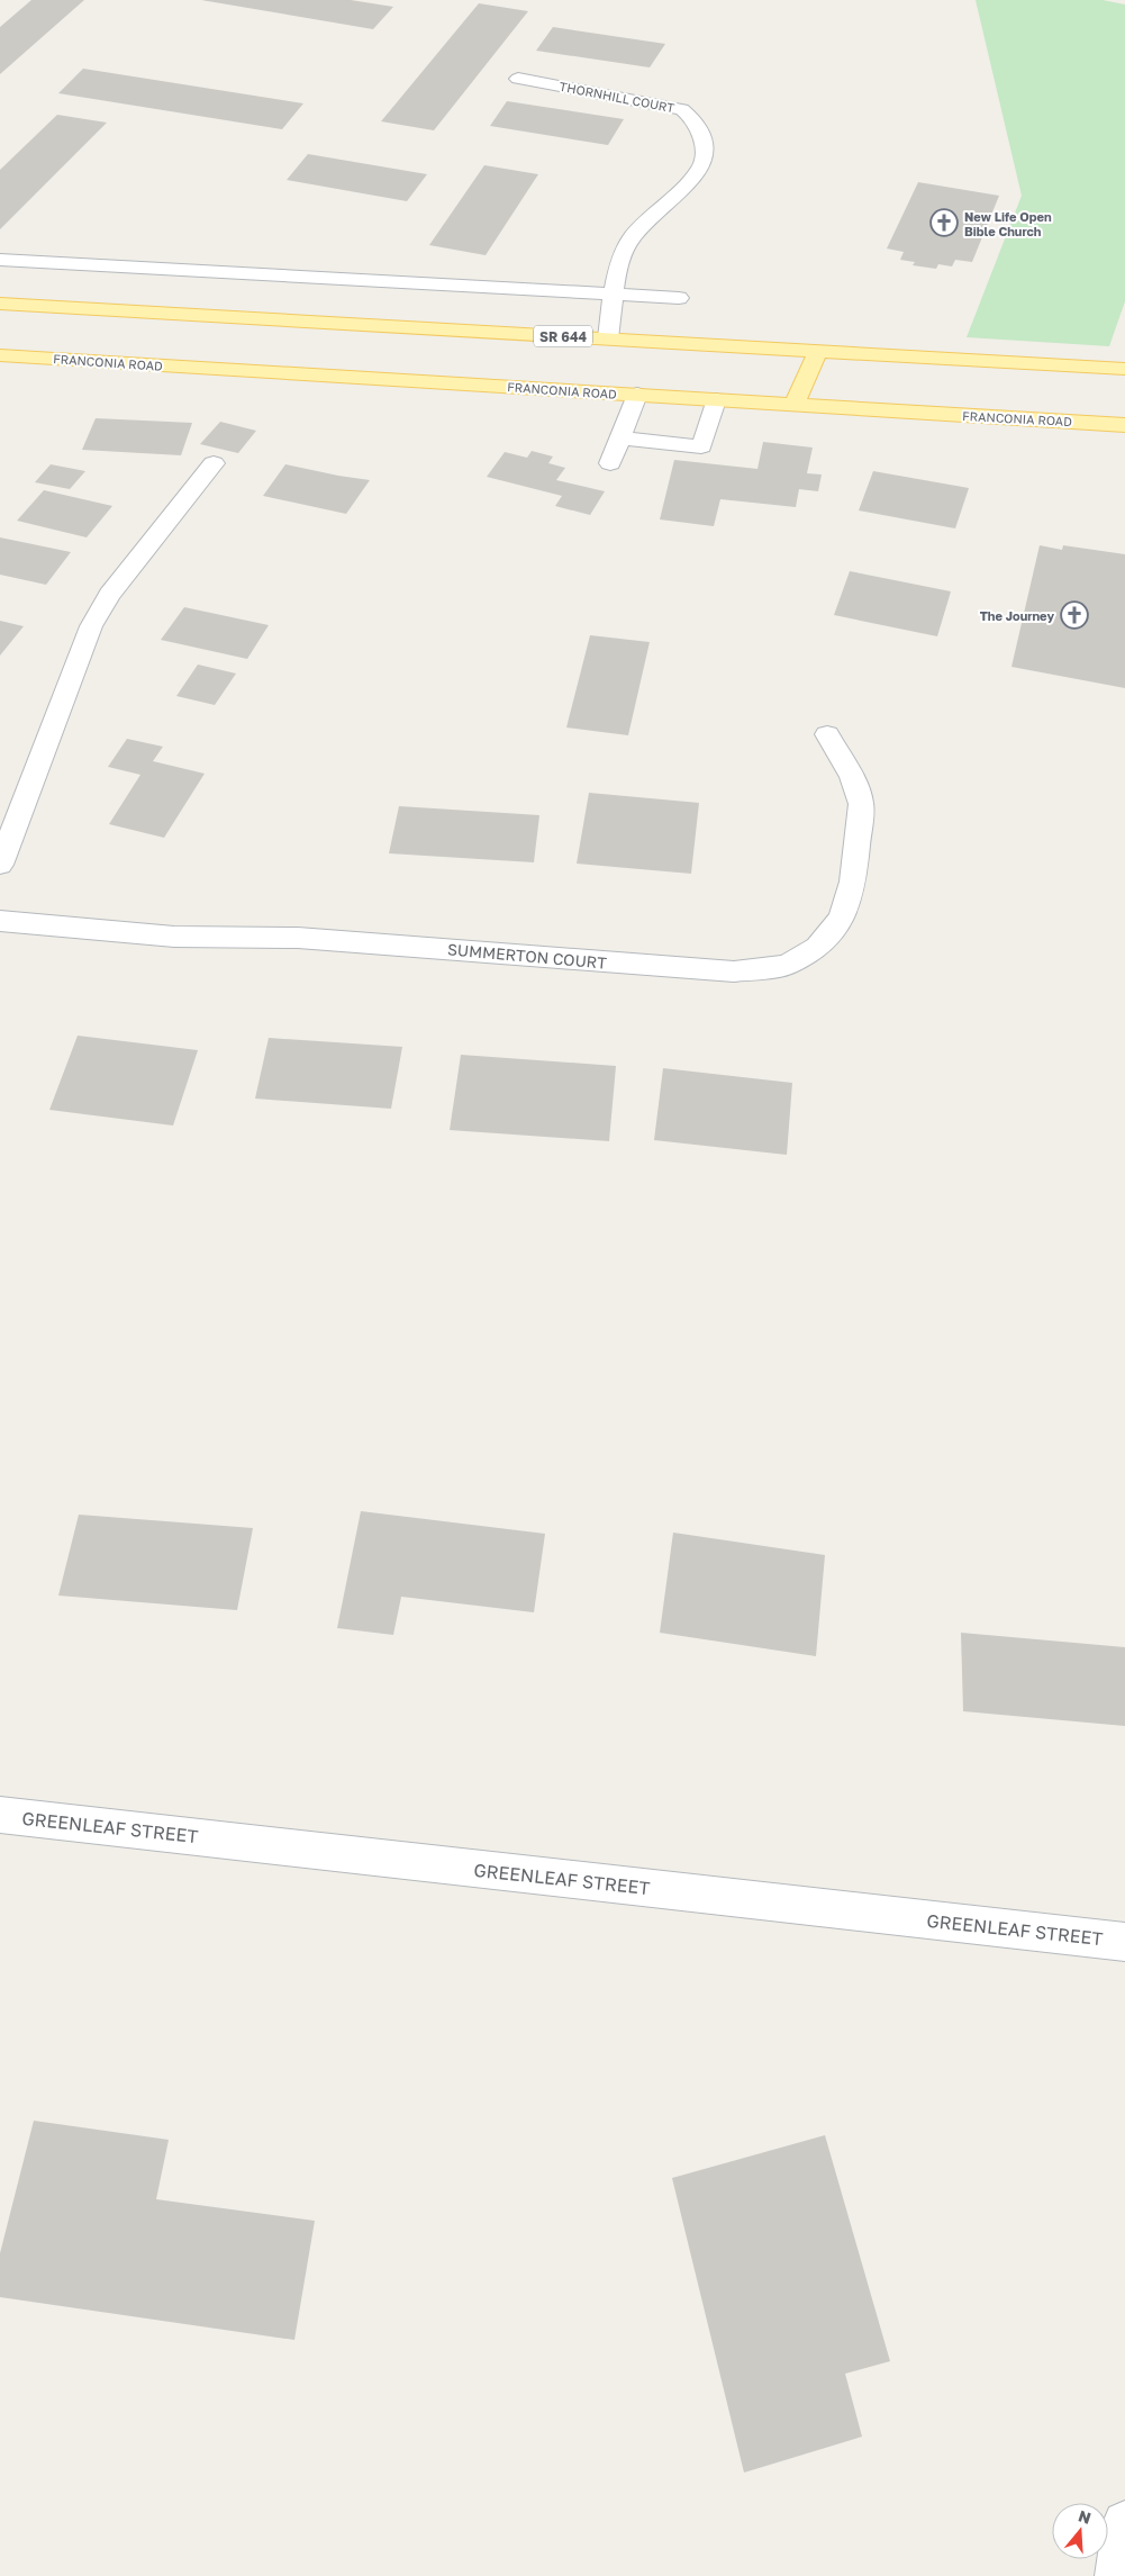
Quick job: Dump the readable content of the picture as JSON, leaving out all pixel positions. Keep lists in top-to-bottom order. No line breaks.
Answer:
{"streets":{"main road":["SR 644","FRANCONIA ROAD"],"street":["THORNHILL COURT","SUMMERTON COURT","GREENLEAF STREET"]},"crossings":[["THORNHILL COURT","SR 644"]],"places":{"church":["New Life Open Bible Church","The Journey"]},"north":"top"}
